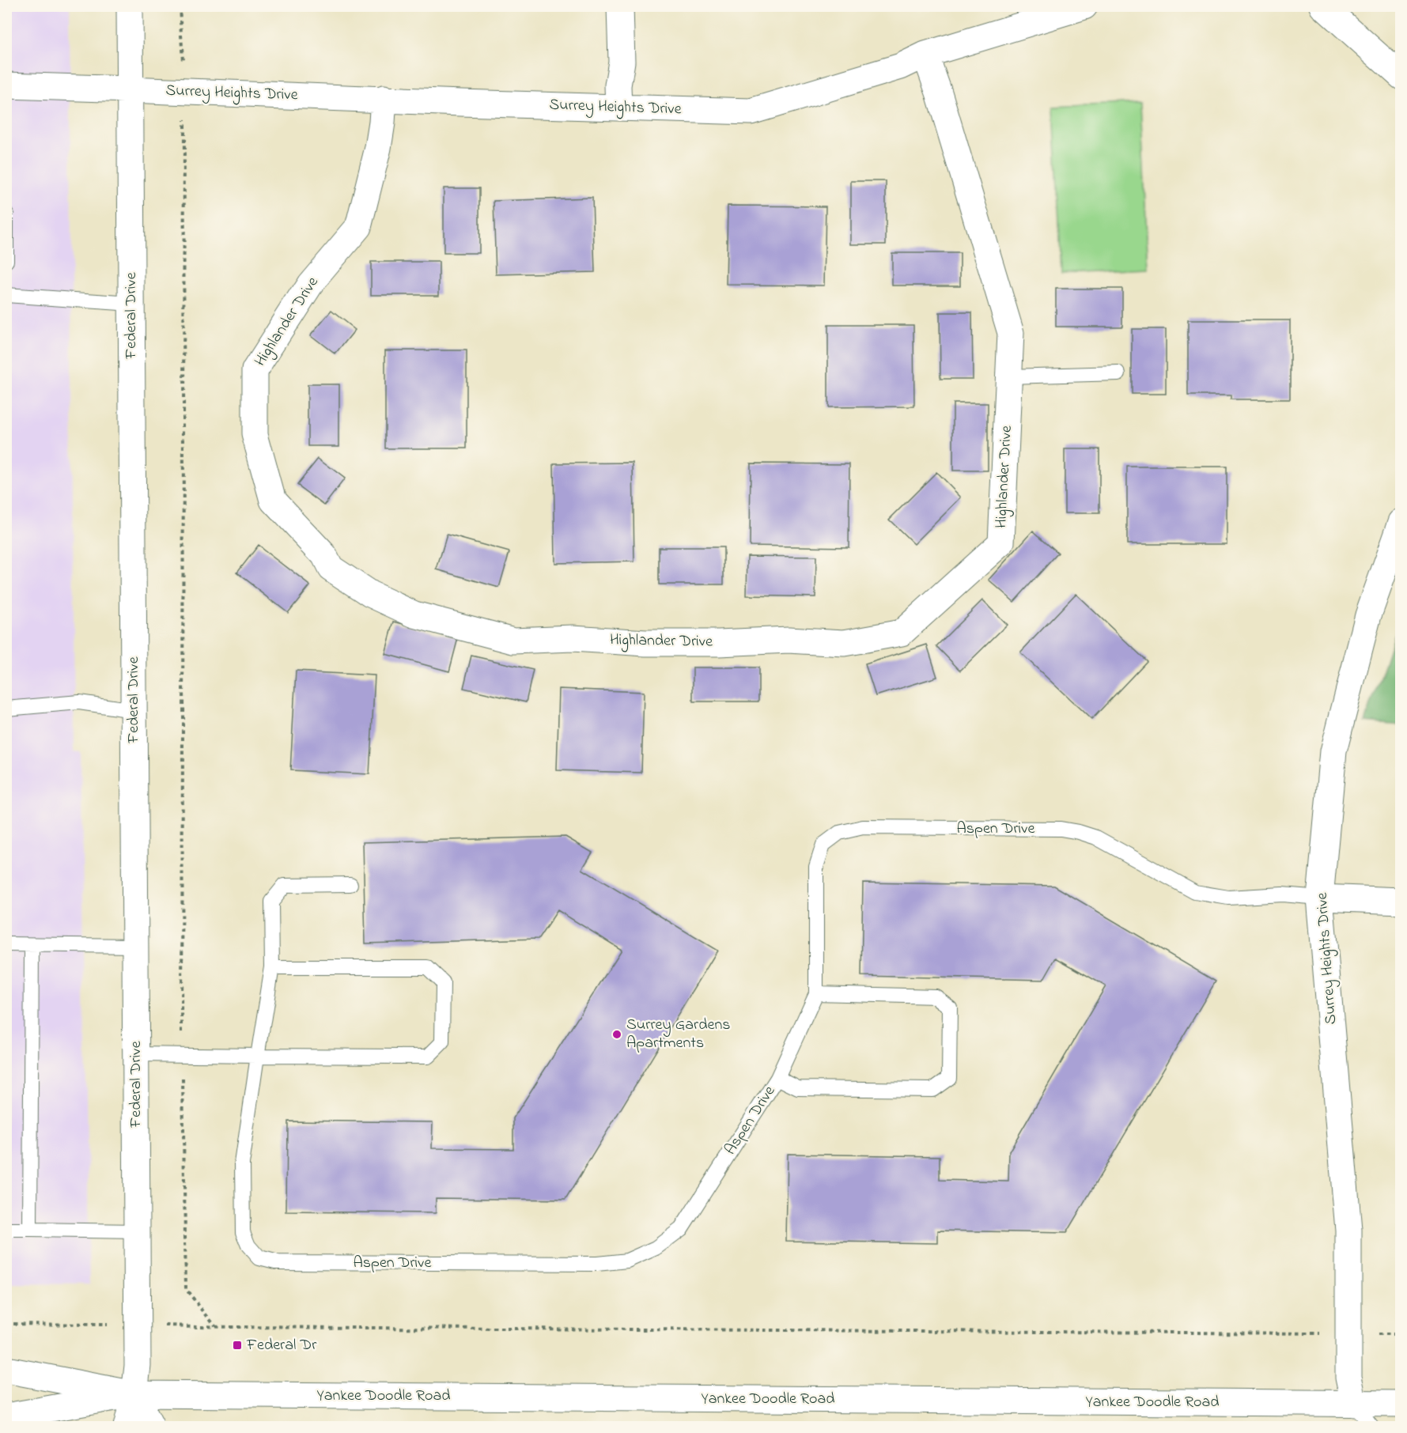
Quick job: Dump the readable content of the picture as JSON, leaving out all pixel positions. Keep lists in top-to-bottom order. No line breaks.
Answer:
{"streets":{"street":["Surrey Heights Drive","Federal Drive","Highlander Drive","Aspen Drive","Yankee Doodle Road"]},"crossings":[["Surrey Heights Drive","Federal Drive"],["Surrey Heights Drive","Highlander Drive"],["Surrey Heights Drive","Aspen Drive"],["Surrey Heights Drive","Yankee Doodle Road"],["Federal Drive","Yankee Doodle Road"]],"places":{"other":["Surrey Gardens Apartments"],"transit":["Federal Dr"]}}
